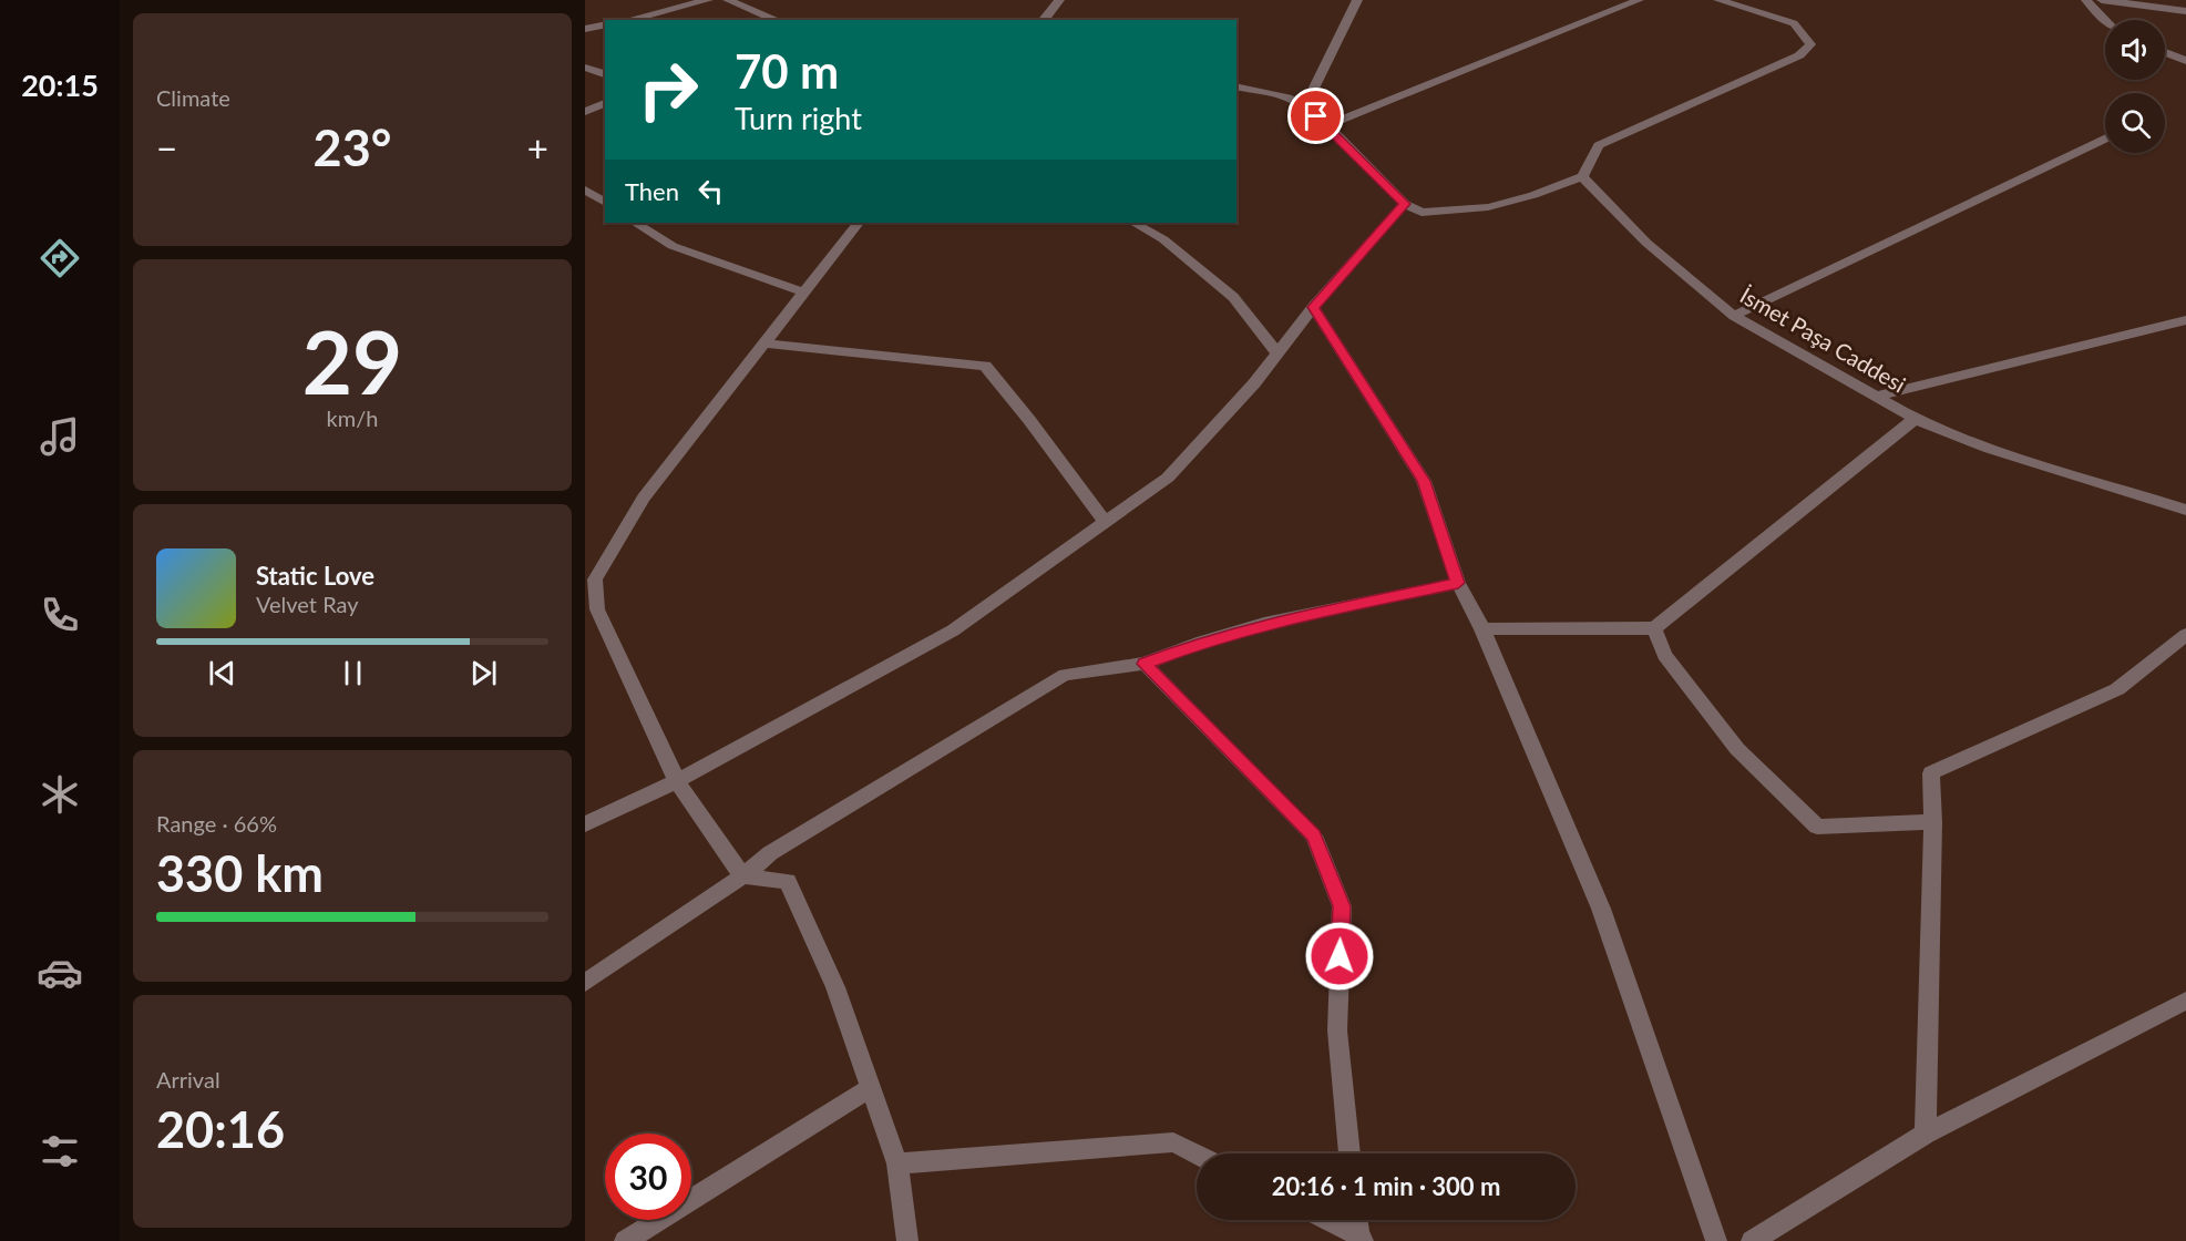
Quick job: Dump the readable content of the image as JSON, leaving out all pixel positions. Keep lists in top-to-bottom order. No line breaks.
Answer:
{"streets":{"street":["İsmet Paşa Caddesi"]},"page":{"tabs":"20:15","tile":["Climate",["29","km/h"],["Range · 66%","330 km"],["Arrival","20:16"]],"turn":["70 m","Turn right"],"heat":["−","23°","+"],"then":"Then","song":["Static Love","Velvet Ray"],"limit":"30","trip":"20:16 · 1 min · 300 m"}}
